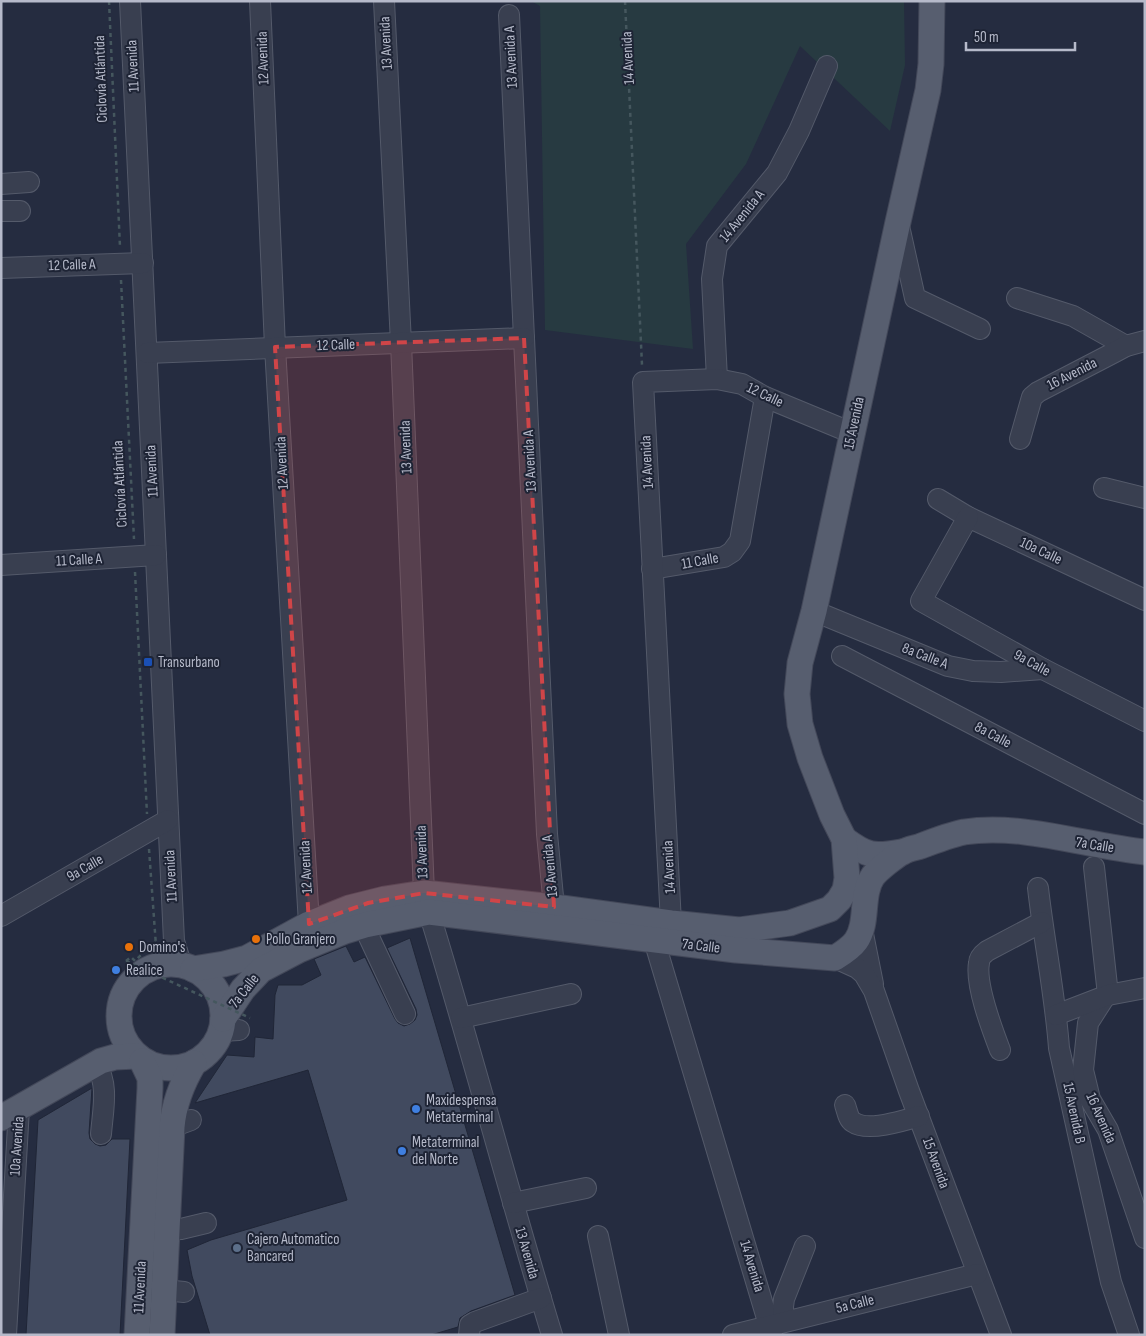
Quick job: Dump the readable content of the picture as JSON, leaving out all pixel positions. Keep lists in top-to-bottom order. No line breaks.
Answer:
{"streets":{"main road":["11 Avenida","15 Avenida","7a Calle"],"street":["13 Avenida","13 Avenida A","12 Avenida","14 Avenida","14 Avenida A","12 Calle A","12 Calle","16 Avenida","10a Calle","11 Calle A","11 Calle","8a Calle A","9a Calle","8a Calle","15 Avenida B","10a Avenida","5a Calle"],"path":["Ciclovía Atlántida"]},"crossings":[["13 Avenida","12 Calle"],["13 Avenida","7a Calle"],["13 Avenida A","12 Calle"],["13 Avenida A","7a Calle"],["12 Avenida","12 Calle"],["12 Avenida","7a Calle"],["14 Avenida","12 Calle"],["14 Avenida","11 Calle"],["14 Avenida","7a Calle"],["14 Avenida","5a Calle"],["11 Avenida","Ciclovía Atlántida"],["11 Avenida","12 Calle A"],["11 Avenida","12 Calle"],["11 Avenida","11 Calle A"],["11 Avenida","9a Calle"],["11 Avenida","7a Calle"],["Ciclovía Atlántida","12 Calle A"],["Ciclovía Atlántida","11 Calle A"],["Ciclovía Atlántida","9a Calle"],["Ciclovía Atlántida","7a Calle"],["14 Avenida A","12 Calle"],["12 Calle","15 Avenida"],["12 Calle","11 Calle"],["15 Avenida","8a Calle A"],["15 Avenida","7a Calle"],["15 Avenida","5a Calle"],["10a Calle","9a Calle"],["8a Calle A","9a Calle"]],"places":{"transit":["Transurbano"],"other":["Pollo Granjero","Domino's","Realice","Maxidespensa Metaterminal","Metaterminal del Norte","Cajero Automatico Bancared"]},"scale_bar":"50 m"}
